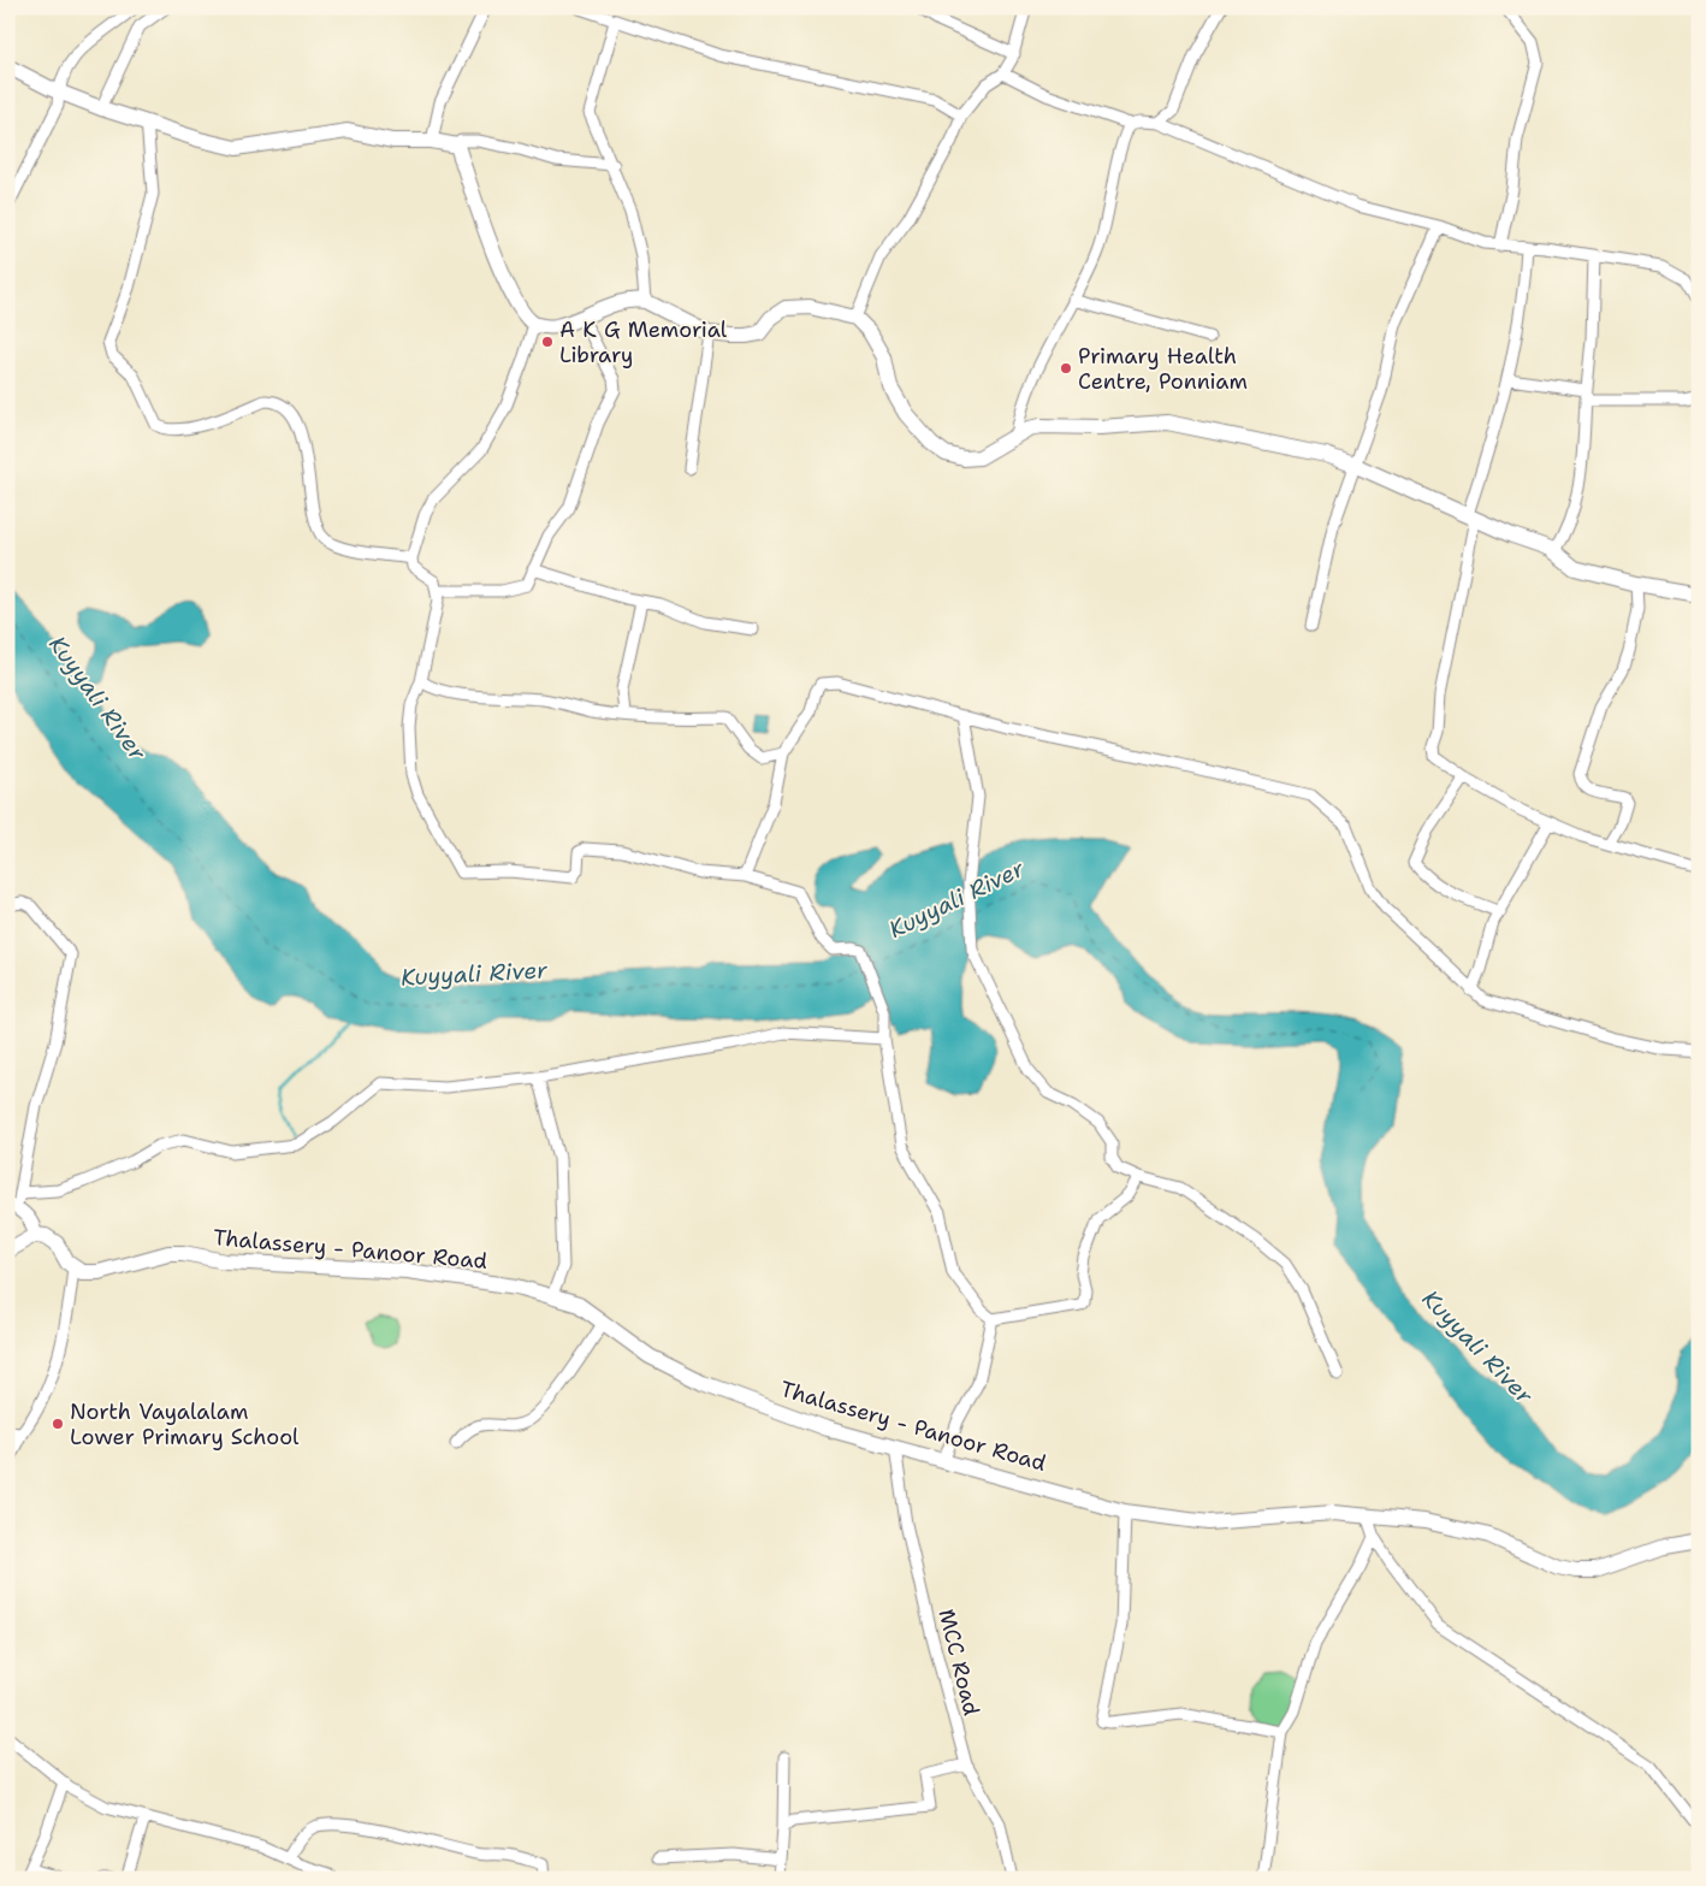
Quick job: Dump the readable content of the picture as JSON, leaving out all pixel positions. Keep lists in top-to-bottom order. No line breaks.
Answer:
{"streets":{"main road":["Thalassery - Panoor Road"],"street":["MCC Road"]},"crossings":[["Thalassery - Panoor Road","MCC Road"]],"water":["Kuyyali River"],"places":["A K G Memorial Library","Primary Health Centre, Ponniam","North Vayalalam Lower Primary School"]}
